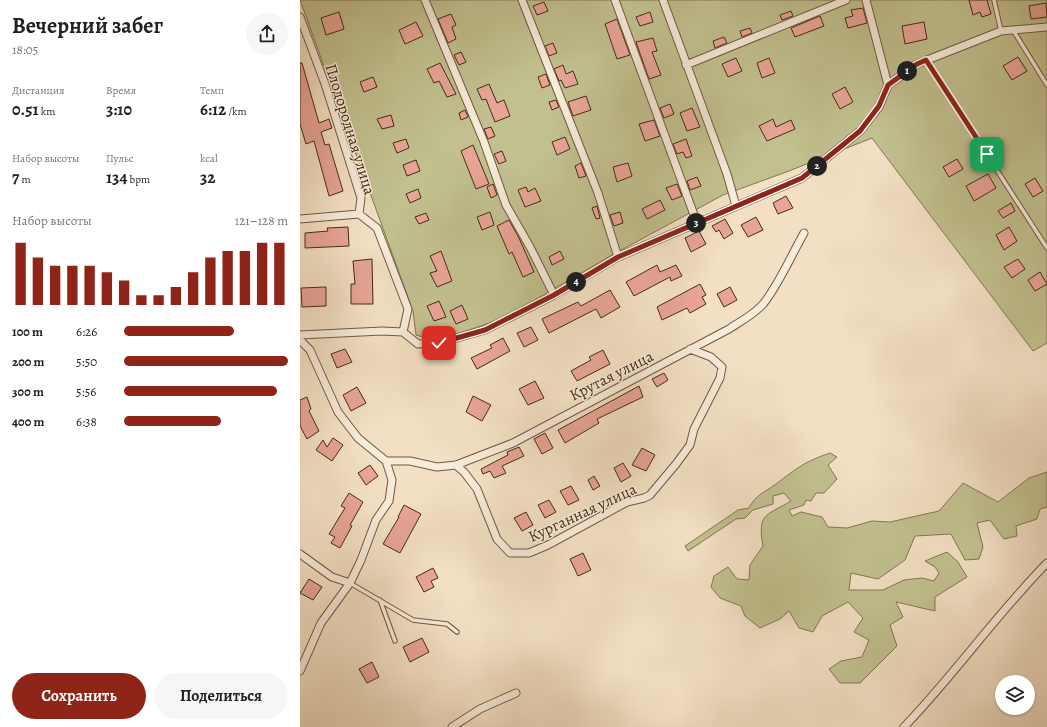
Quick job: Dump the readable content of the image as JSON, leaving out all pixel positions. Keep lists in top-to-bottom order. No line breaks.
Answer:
{"streets":{"street":["Плодородная улица","Крутая улица","Курганная улица"]},"crossings":[["Крутая улица","Курганная улица"]],"page":{"heading":["Вечерний забег","18:05"],"pins":["1","2","3","4"],"stats":[["Дистанция","0.51 km"],["Время","3:10"],["Темп","6:12 /km"],["Набор высоты","7 m"],["Пульс","134 bpm"],["kcal","32"]],"chart":["Набор высоты","121–128 m"],"list":[{"name":"100 m","note":"6:26"},{"name":"200 m","note":"5:50"},{"name":"300 m","note":"5:56"},{"name":"400 m","note":"6:38"}],"buttons":["Сохранить","Поделиться"]}}
